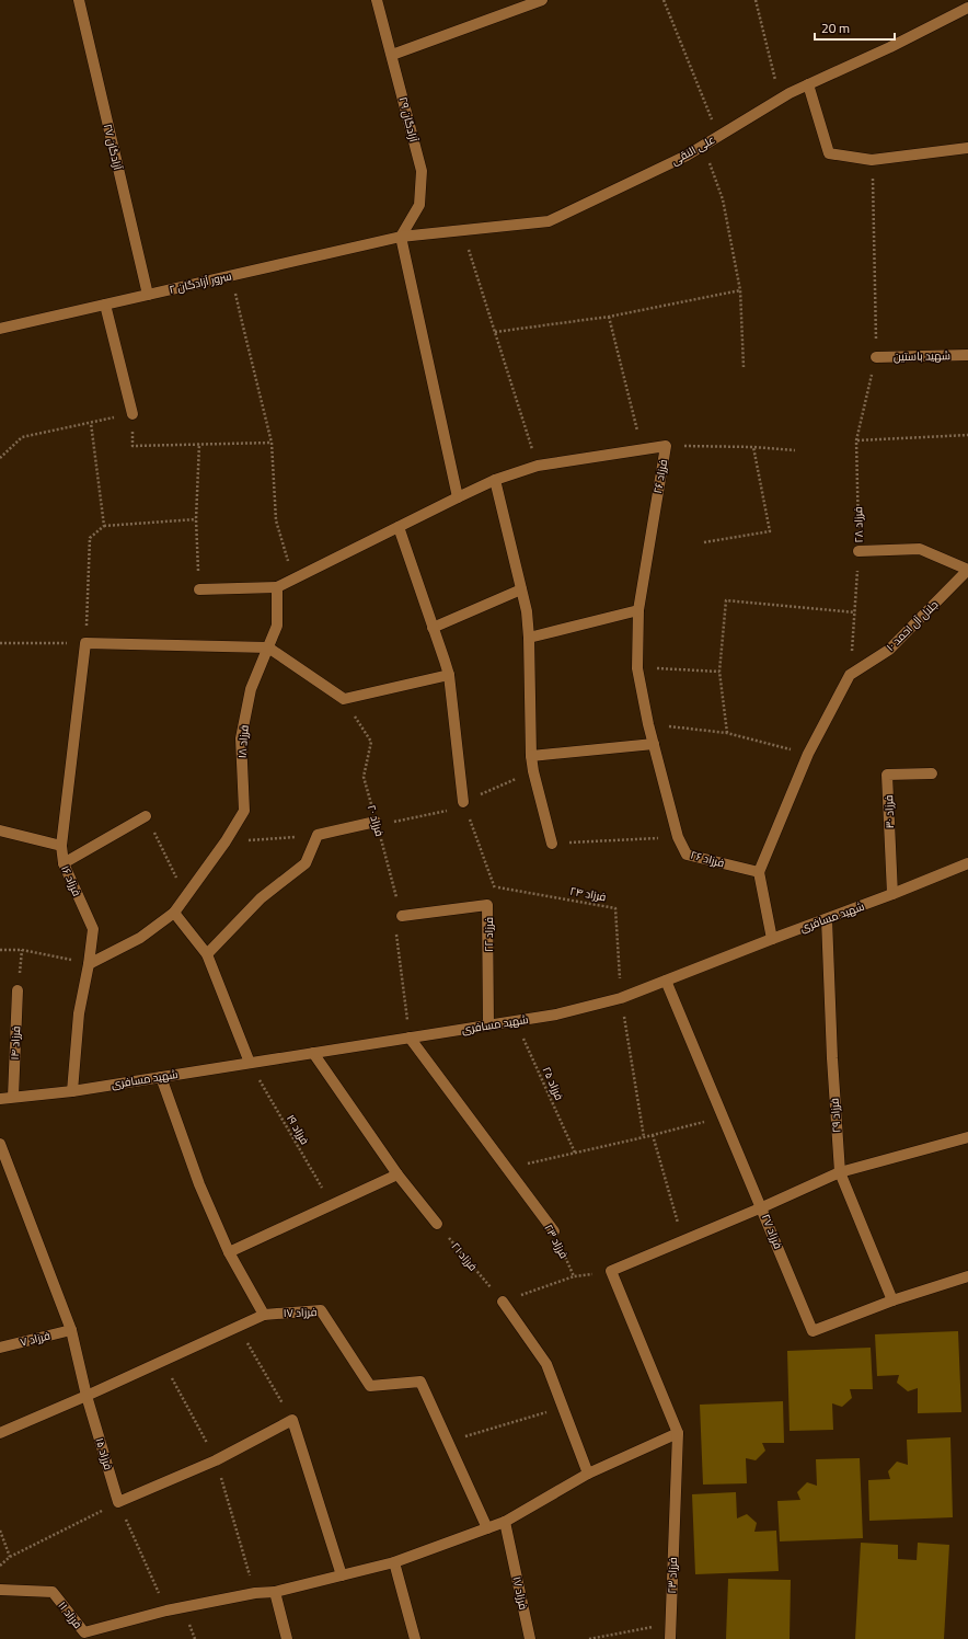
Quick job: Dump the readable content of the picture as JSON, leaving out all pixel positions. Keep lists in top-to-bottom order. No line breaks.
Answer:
{"streets":{"street":["آزادگان ۲۹","آزادگان ۲۷","علی النقی","سرور آزادگان ۲","شهید باستین","فرزاد ۲۶","جلال آل احمد ۱۰","فرزاد ۱۸","فرزاد ۳۰","فرزاد ۱۶","شهید مسافری","فرزاد ۲۲","فرزاد ۱۴","فرزاد ۲۹","فرزاد ۲۷","فرزاد ۲۳","فرزاد ۱۷","فرزاد ۷","فرزاد ۱۵","فرزاد ۱۱"],"path":["فرزاد ۲۸","فرزاد ۲۰","فرزاد ۲۴","فرزاد ۲۵","فرزاد ۱۹","فرزاد ۲۱"]},"crossings":[["آزادگان ۲۹","علی النقی"],["آزادگان ۲۹","سرور آزادگان ۲"],["آزادگان ۲۷","سرور آزادگان ۲"],["علی النقی","سرور آزادگان ۲"],["شهید باستین","فرزاد ۲۸"],["فرزاد ۲۸","جلال آل احمد ۱۰"],["فرزاد ۱۸","فرزاد ۱۶"],["فرزاد ۳۰","شهید مسافری"],["فرزاد ۲۰","شهید مسافری"],["فرزاد ۲۰","فرزاد ۲۲"],["فرزاد ۲۰","فرزاد ۲۳"],["فرزاد ۱۶","شهید مسافری"],["فرزاد ۲۴","شهید مسافری"],["شهید مسافری","فرزاد ۲۲"],["شهید مسافری","فرزاد ۱۴"],["شهید مسافری","فرزاد ۲۵"],["شهید مسافری","فرزاد ۲۹"],["شهید مسافری","فرزاد ۱۹"],["شهید مسافری","فرزاد ۲۷"],["شهید مسافری","فرزاد ۲۳"],["فرزاد ۲۹","فرزاد ۲۷"],["فرزاد ۷","فرزاد ۱۵"]],"scale_bar":"20 m"}
